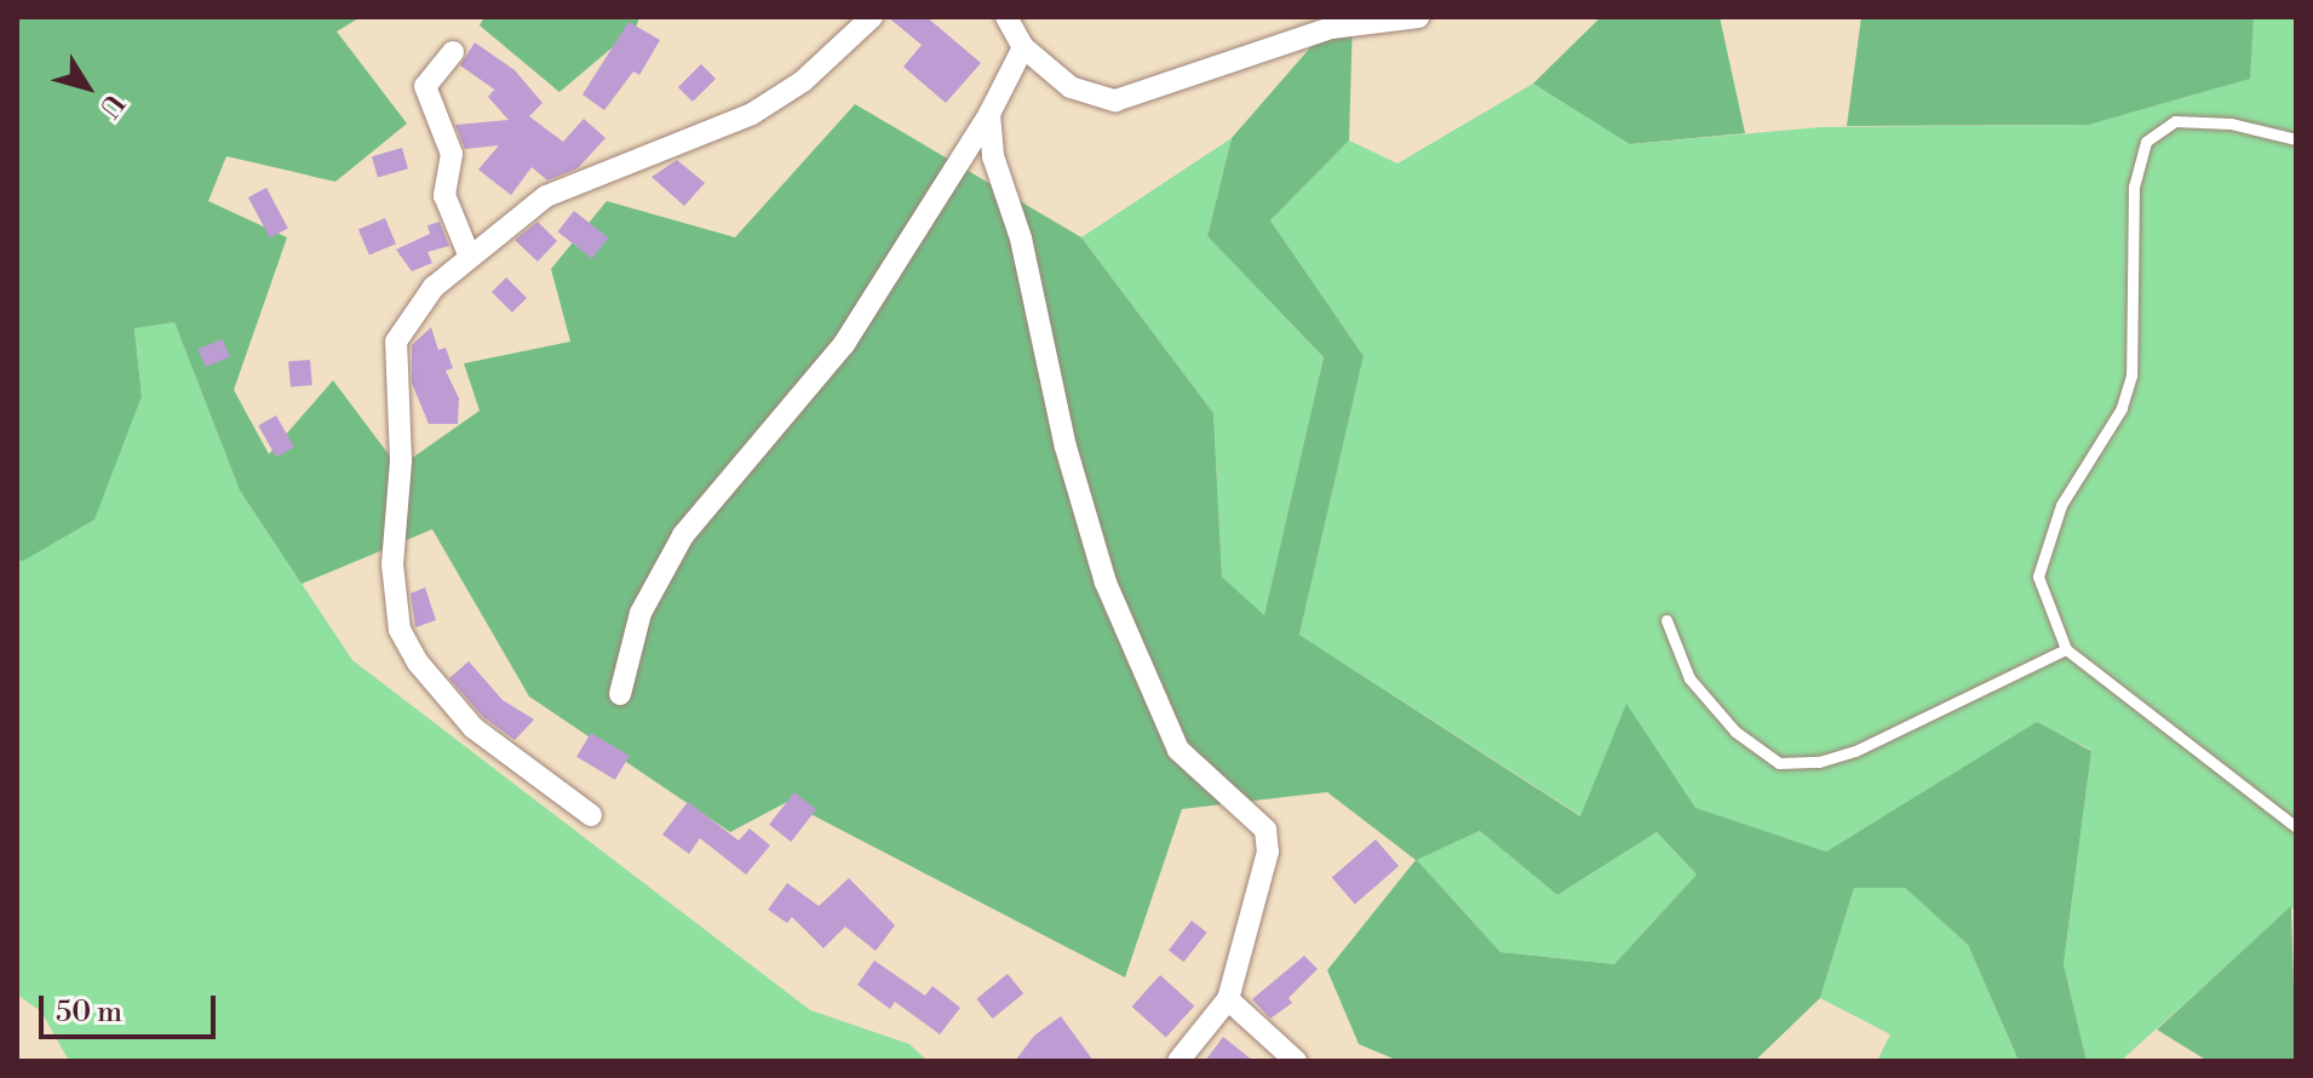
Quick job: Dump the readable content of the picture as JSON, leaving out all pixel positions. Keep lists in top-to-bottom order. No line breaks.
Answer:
{"scale_bar":"50 m","north":"bottom right"}
